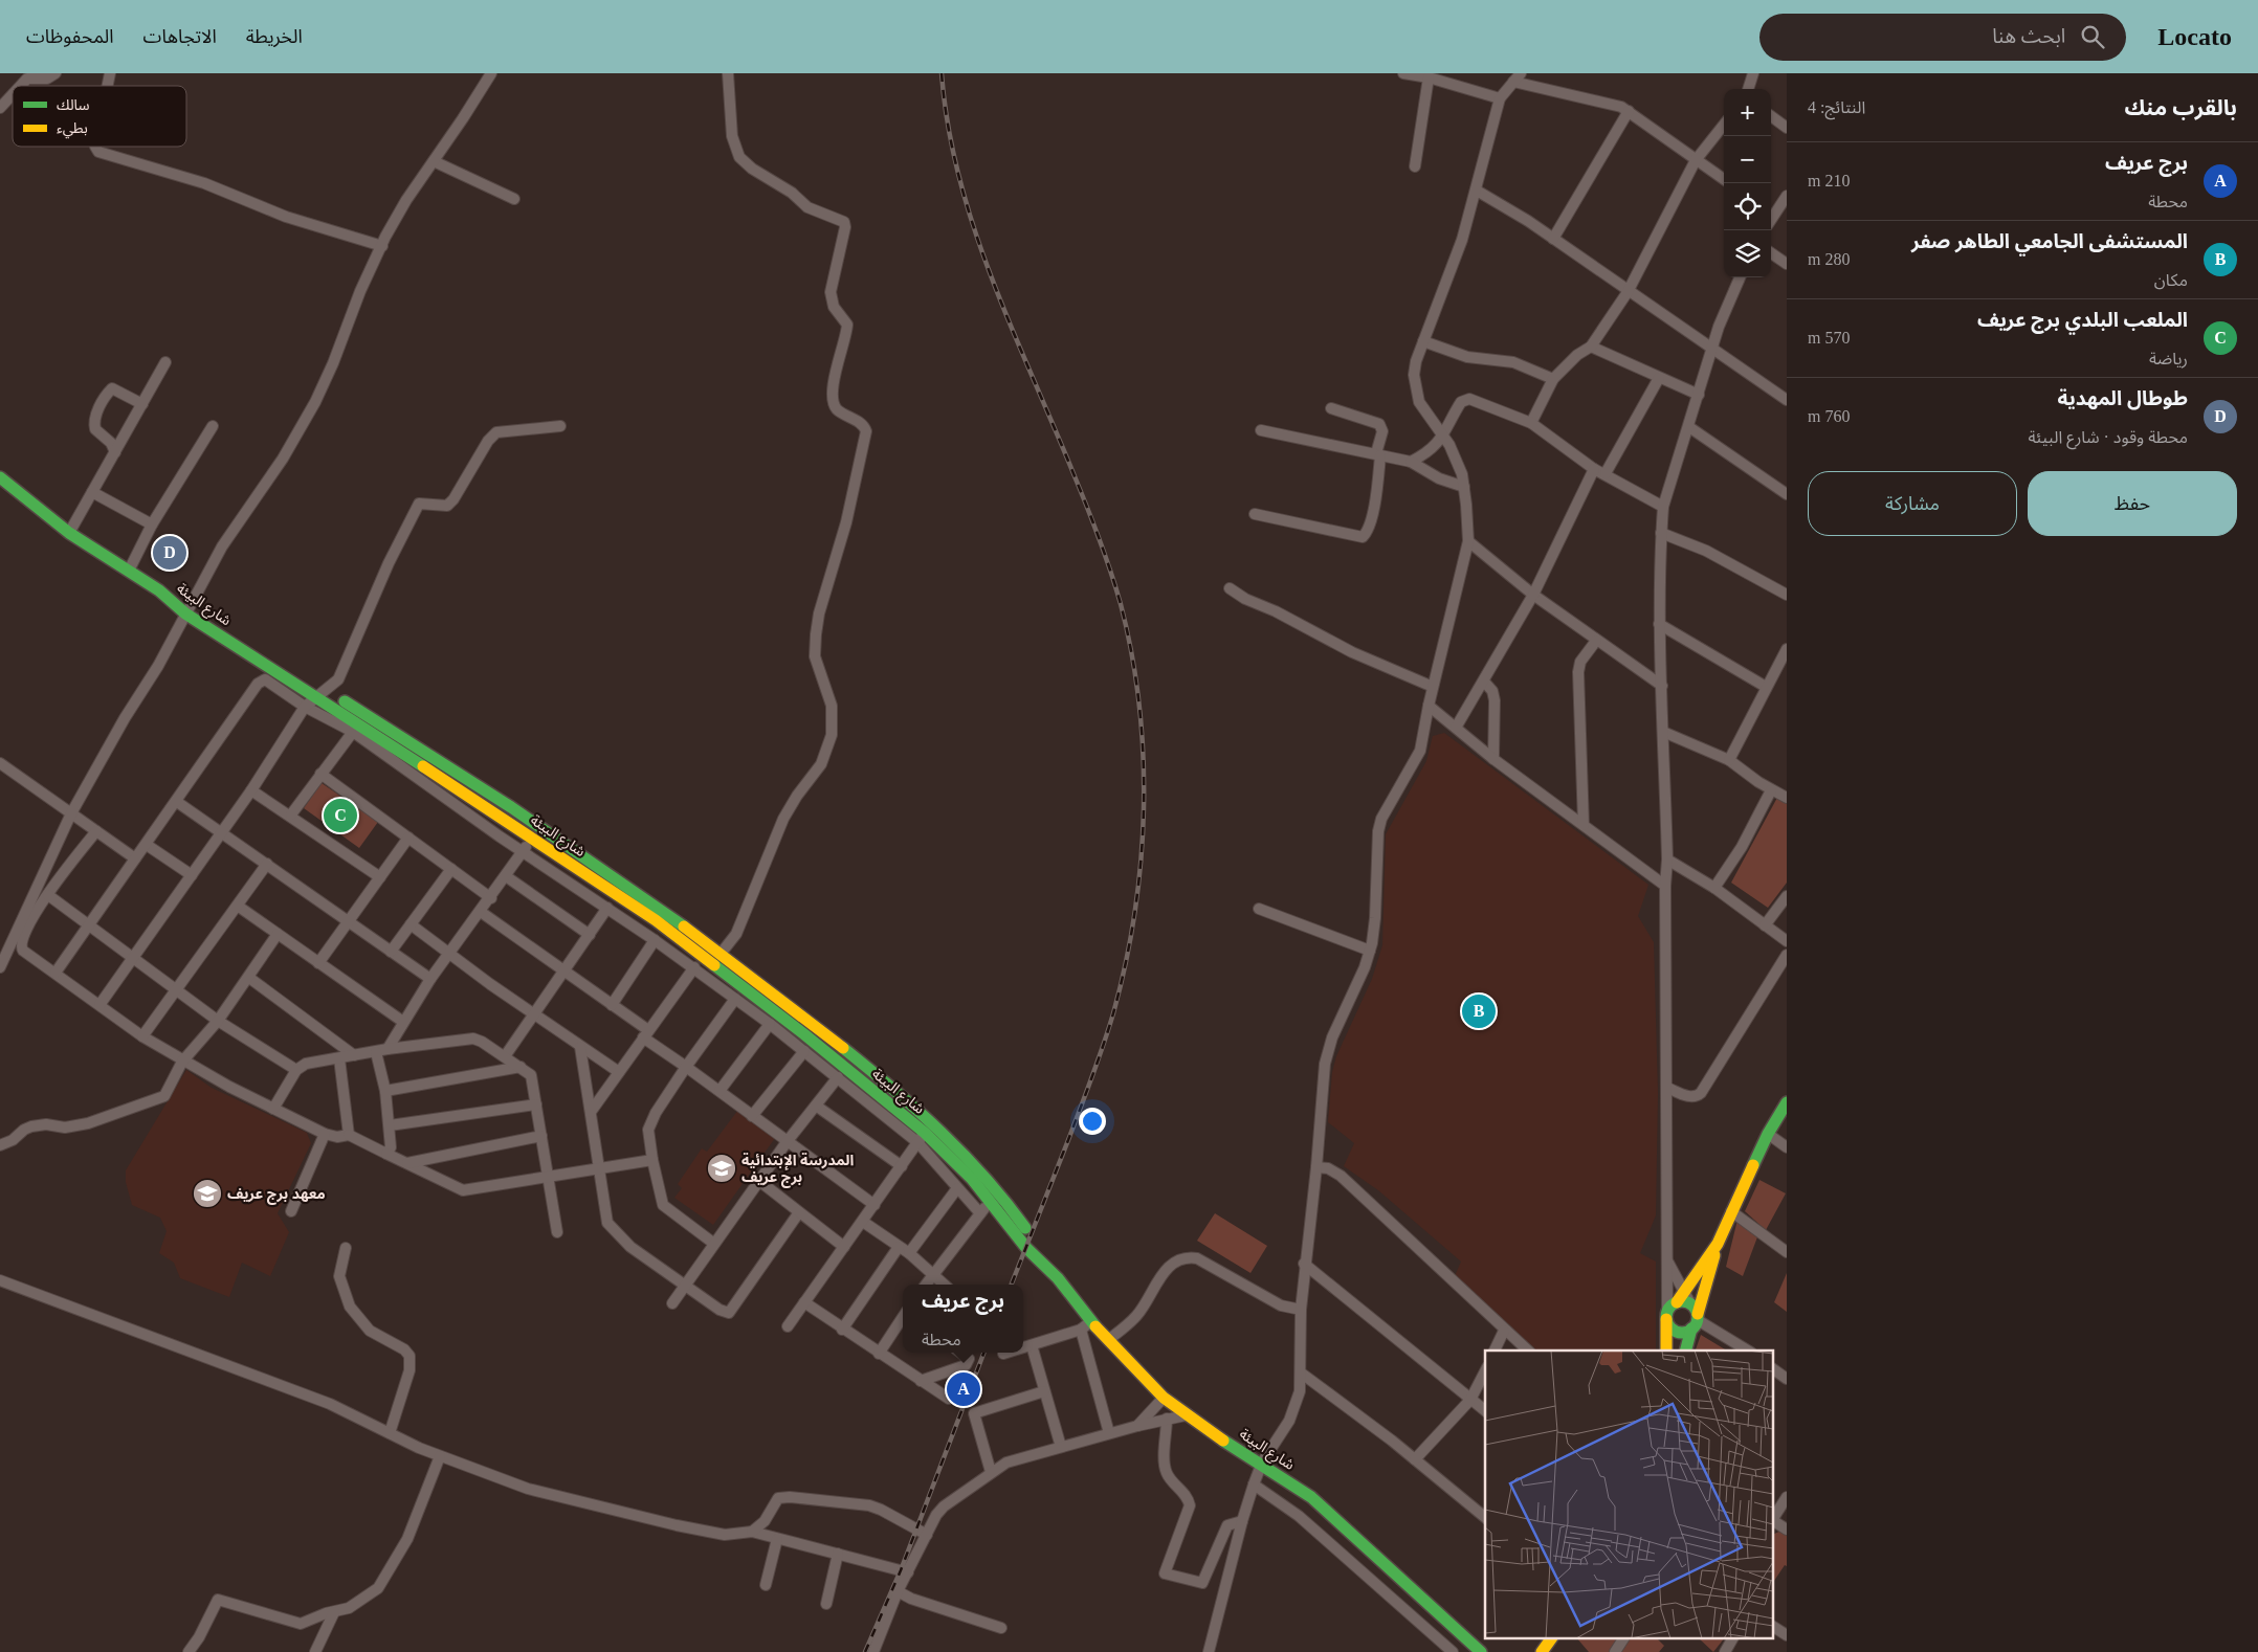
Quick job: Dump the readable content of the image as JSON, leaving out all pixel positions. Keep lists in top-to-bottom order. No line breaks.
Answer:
{"streets":{"main road":["شارع البيئة"]},"places":{"school or university":["المدرسة الإبتدائية برج عريف","معهد برج عريف"]},"legend":["سالك","بطيء"],"page":{"header":"Locato","search":"ابحث هنا","nav":["الخريطة","الاتجاهات","المحفوظات"],"heading":["بالقرب منك","النتائج: 4"],"map_buttons":["+","−"],"list":[{"mark":"A","name":"برج عريف","note":"محطة","value":"210 m"},{"mark":"B","name":"المستشفى الجامعي الطاهر صفر","note":"مكان","value":"280 m"},{"mark":"C","name":"الملعب البلدي برج عريف","note":"رياضة","value":"570 m"},{"mark":"D","name":"طوطال المهدية","note":"محطة وقود · شارع البيئة","value":"760 m"}],"buttons":["حفظ","مشاركة"],"pins":["D","C","B","A"],"popup":["برج عريف","محطة"]}}
